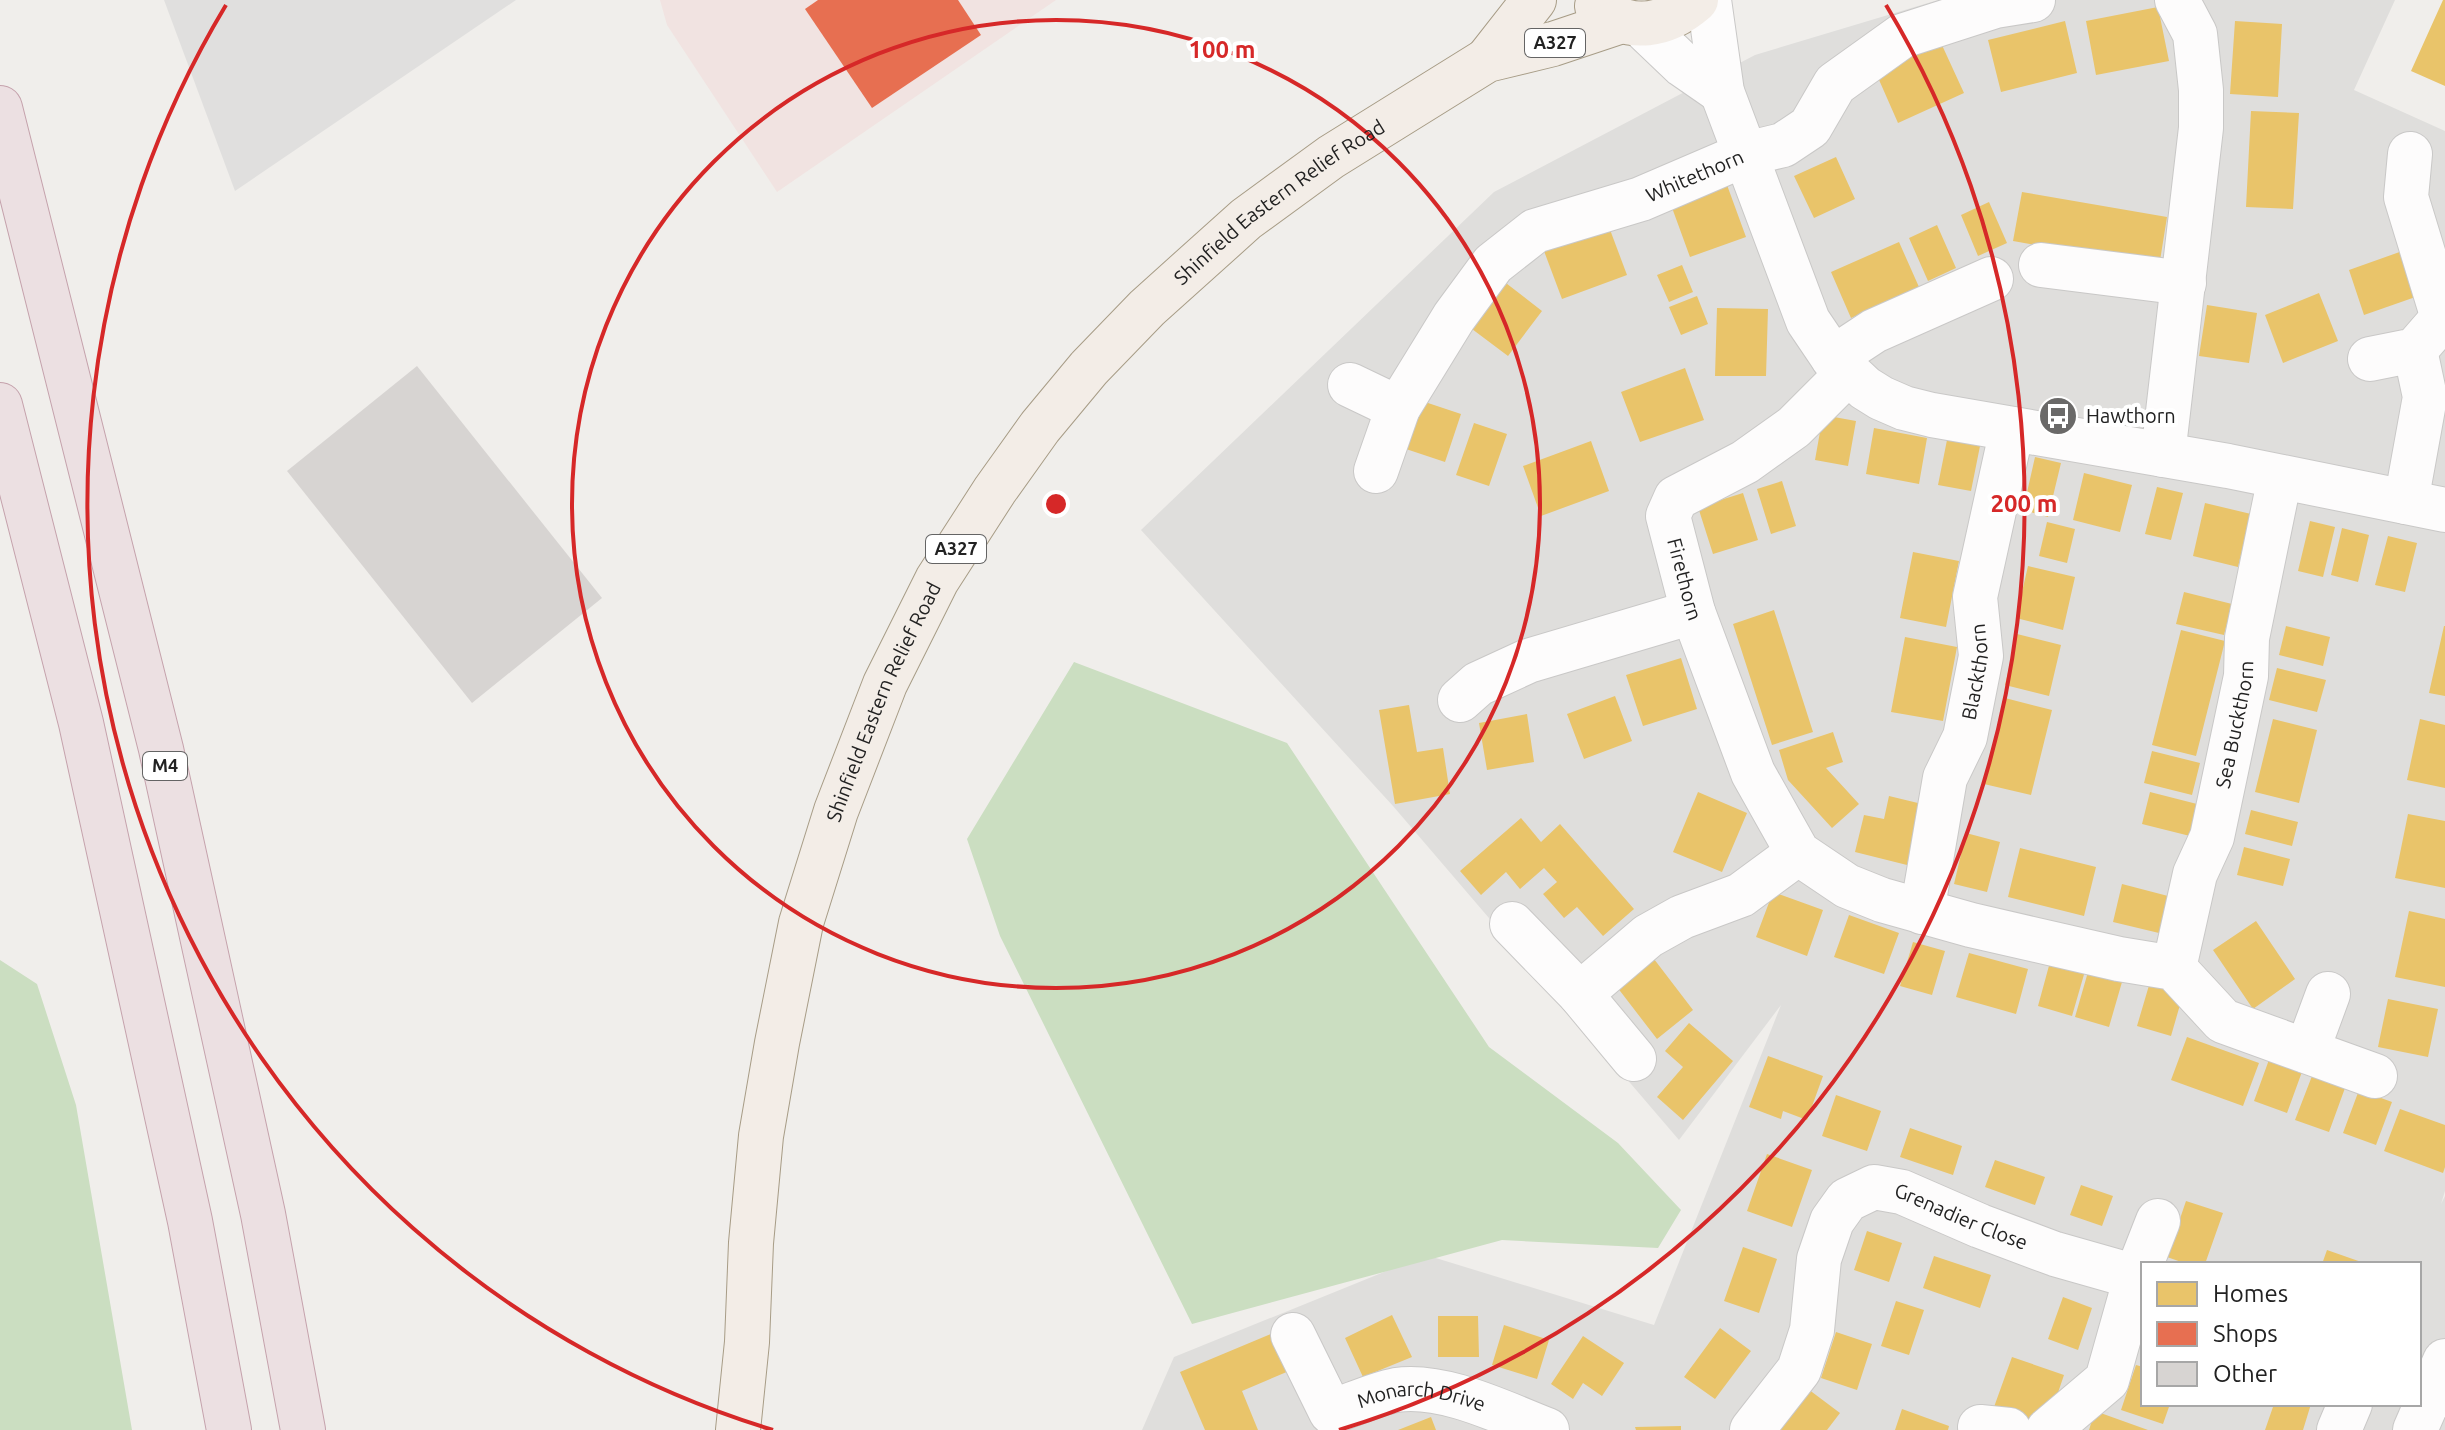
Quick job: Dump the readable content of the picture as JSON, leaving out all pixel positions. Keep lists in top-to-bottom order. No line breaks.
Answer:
{"streets":{"highway":["M4"],"main road":["A327","Shinfield Eastern Relief Road"],"street":["Whitethorn","Firethorn","Blackthorn","Sea Buckthorn","Grenadier Close","Monarch Drive"]},"crossings":[["Firethorn","Blackthorn"],["Firethorn","Sea Buckthorn"]],"places":{"bus stop":["Hawthorn"]},"legend":["Homes","Shops","Other"],"rings":["100 m","200 m"]}
